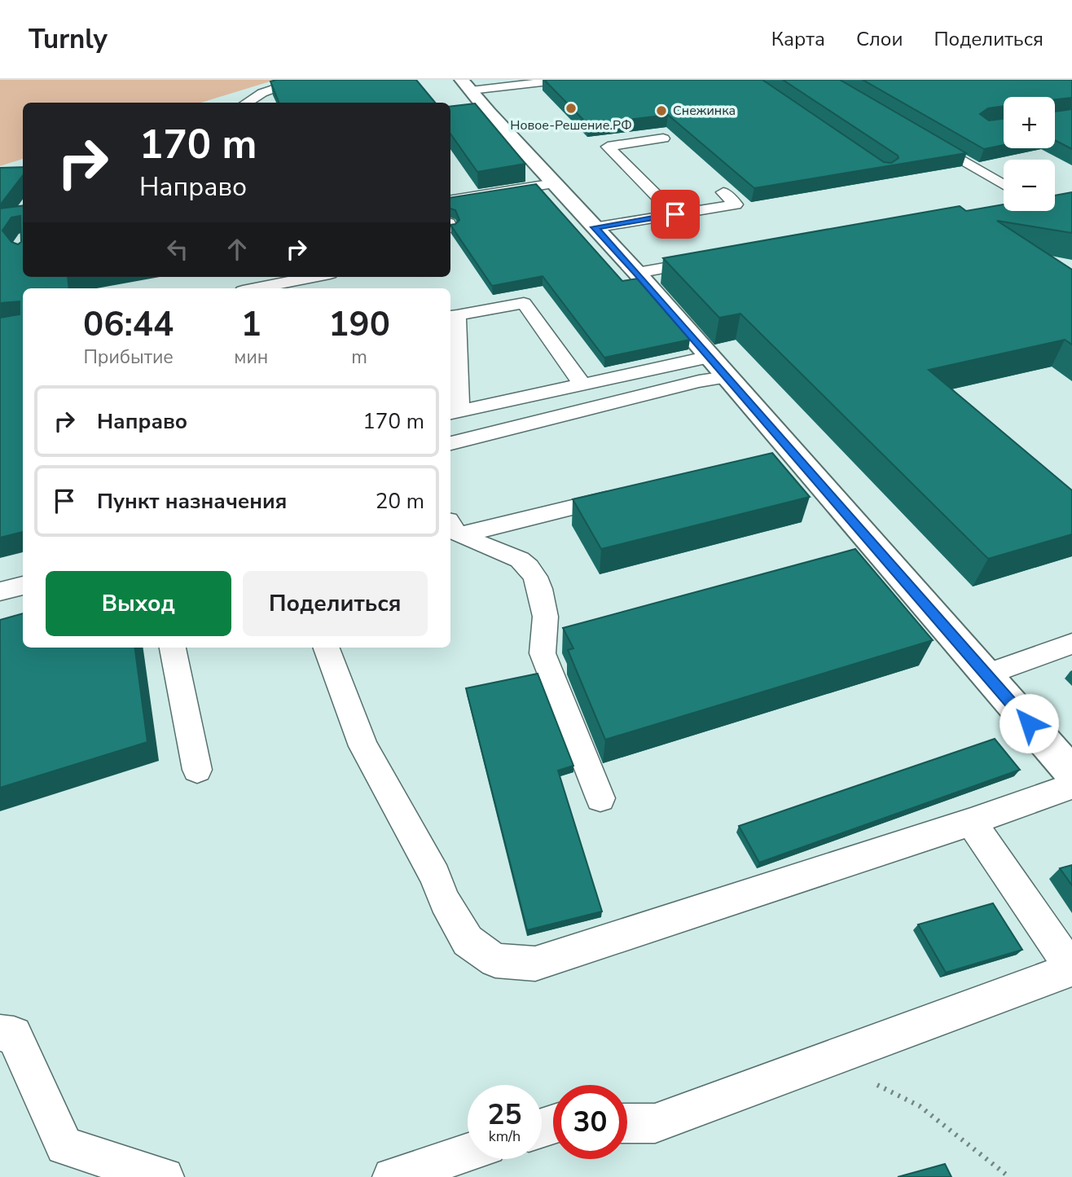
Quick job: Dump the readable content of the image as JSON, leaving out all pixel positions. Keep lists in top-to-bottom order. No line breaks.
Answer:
{"places":["Новое-Решение.РФ","Снежинка"],"page":{"header":"Turnly","nav":["Карта","Слои","Поделиться"],"map_buttons":["+","−"],"turn":["170 m","Направо"],"eta":["06:44","Прибытие","1","мин","190","m"],"list":[{"name":"Направо","value":"170 m"},{"name":"Пункт назначения","value":"20 m"}],"buttons":["Выход","Поделиться"],"speed":"25 km/h","limit":"30"}}
